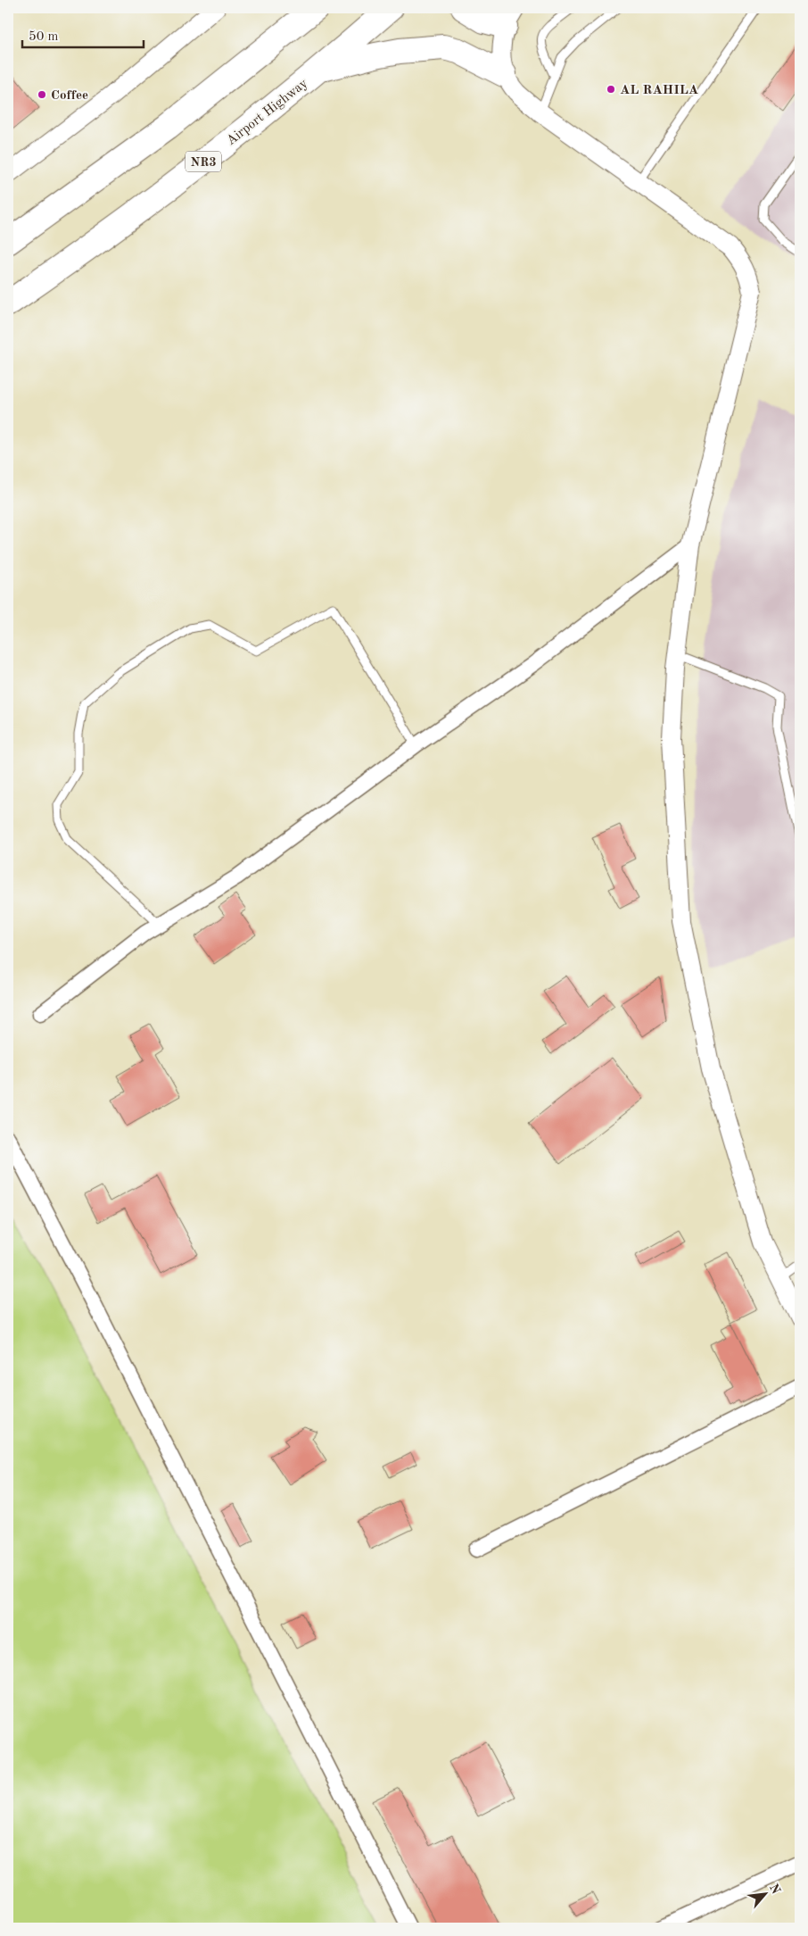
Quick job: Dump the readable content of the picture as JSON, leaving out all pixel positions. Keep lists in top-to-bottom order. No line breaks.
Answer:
{"streets":{"highway":["Airport Highway","NR3"]},"places":["AL RAHILA","Coffee"],"scale_bar":"50 m","north":"top right"}
